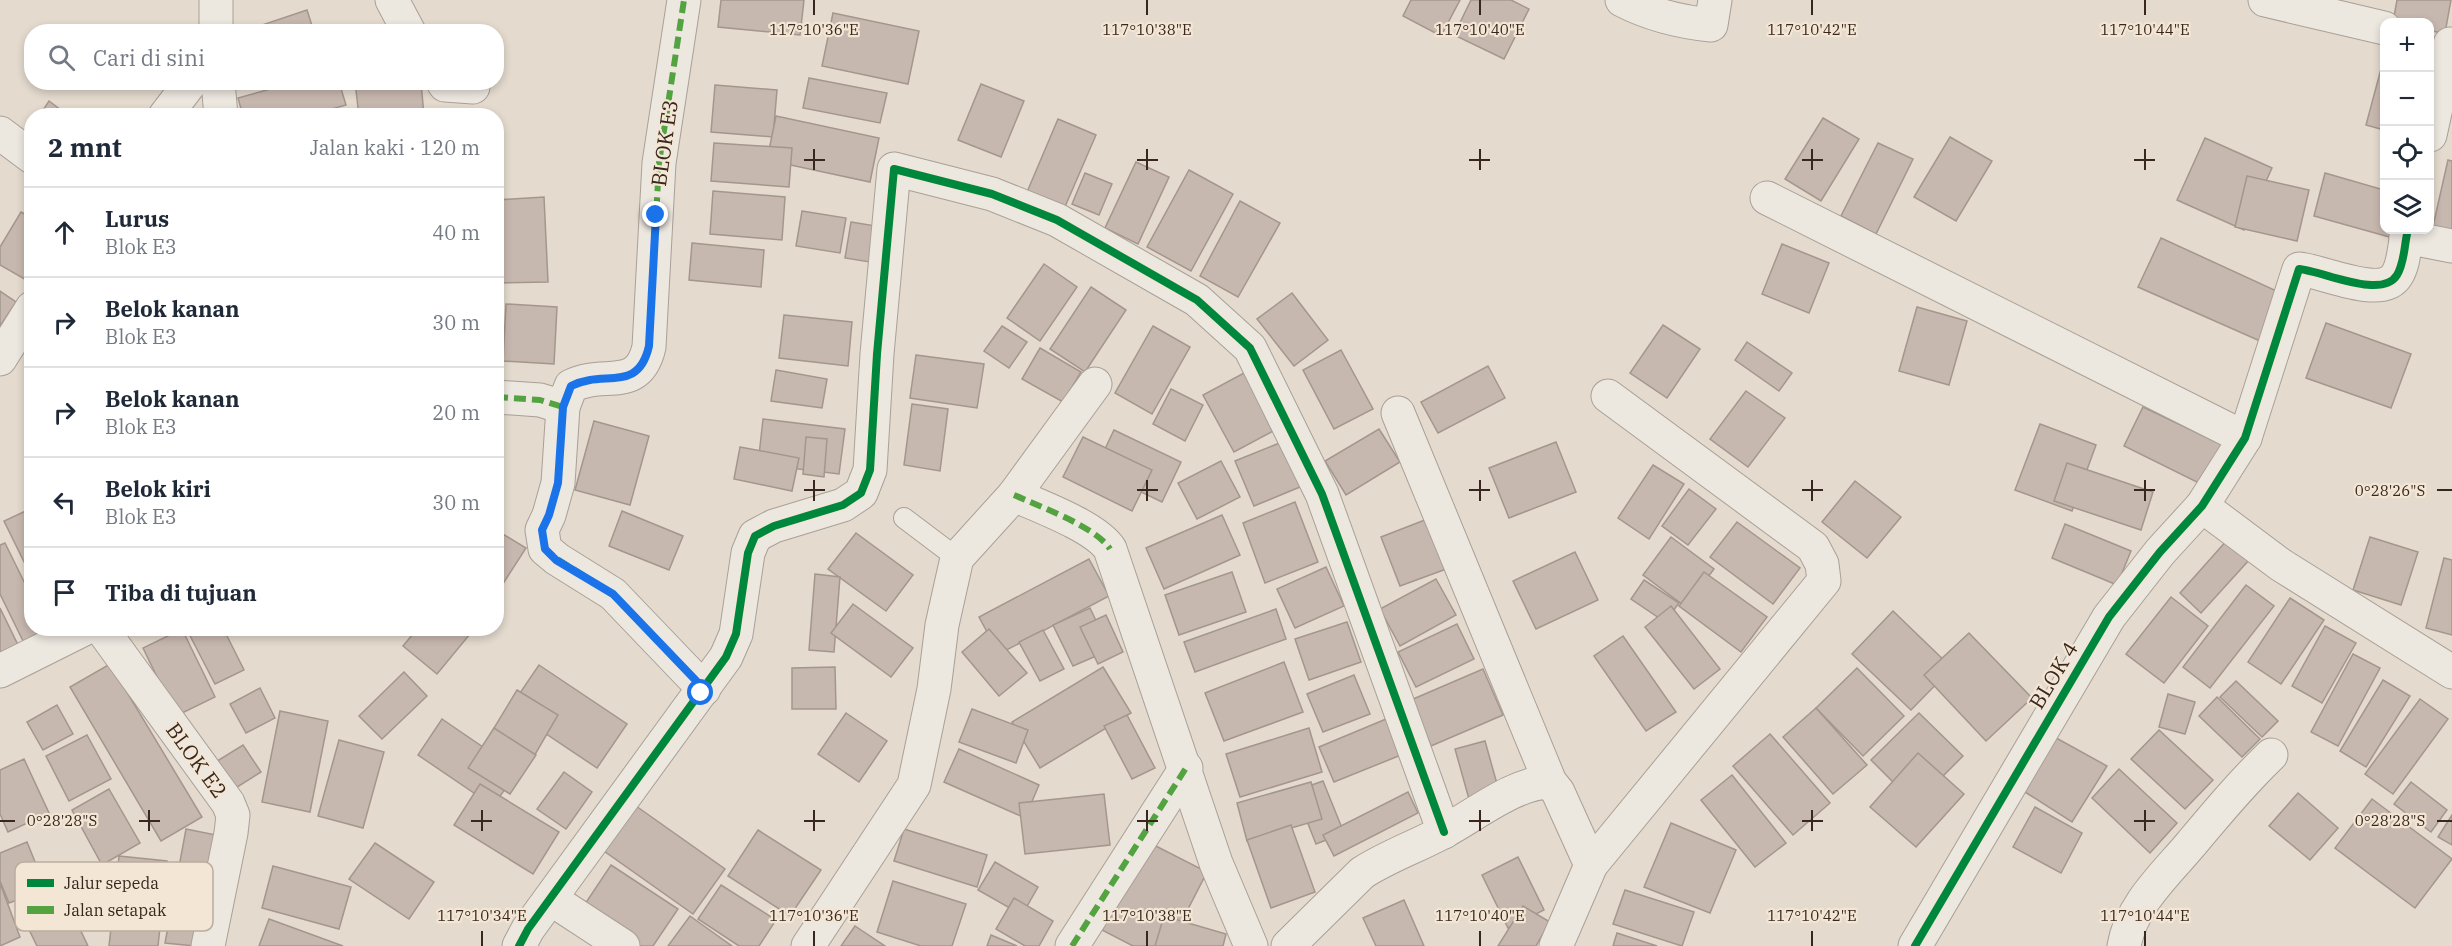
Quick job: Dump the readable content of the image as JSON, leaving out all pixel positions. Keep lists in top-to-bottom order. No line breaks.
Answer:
{"streets":{"street":["BLOK E3","BLOK 4","BLOK E2"]},"legend":["Jalur sepeda","Jalan setapak"],"page":{"map_buttons":["+","−"],"search":"Cari di sini","heading":["2 mnt","Jalan kaki · 120 m"],"list":[["Lurus","Blok E3","40 m"],["Belok kanan","Blok E3","30 m"],["Belok kanan","Blok E3","20 m"],["Belok kiri","Blok E3","30 m"],"Tiba di tujuan"]},"coordinates":["117°10'36\"E","117°10'38\"E","117°10'40\"E","117°10'42\"E","117°10'44\"E","0°28'26\"S","0°28'28\"S","117°10'34\"E"]}
